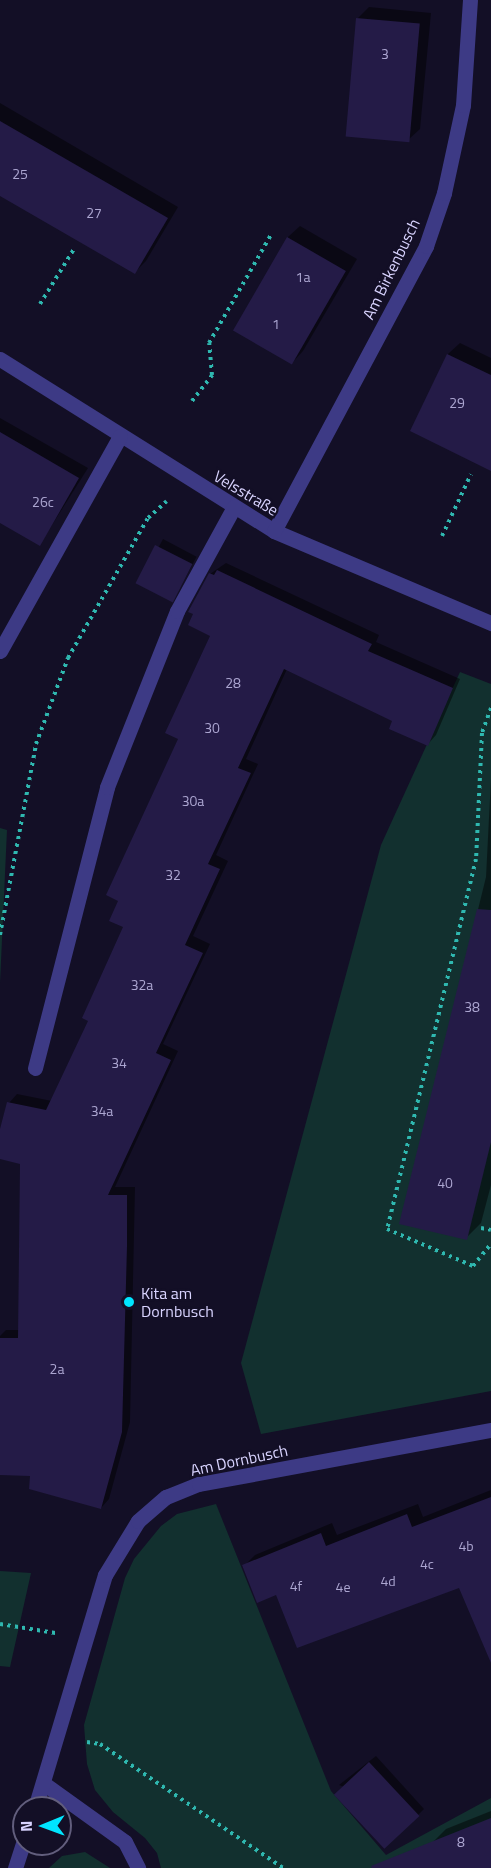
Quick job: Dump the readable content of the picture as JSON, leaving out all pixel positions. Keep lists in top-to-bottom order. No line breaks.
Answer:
{"streets":{"street":["Am Birkenbusch","Velsstraße","Am Dornbusch"]},"crossings":[["Am Birkenbusch","Velsstraße"]],"places":["Kita am Dornbusch"],"house_numbers":["3","25","27","1a","1","29","26c","28","30","30a","32","32a","38","34","34a","40","2a","4b","4c","4d","4f","4e","8"],"north":"left"}
